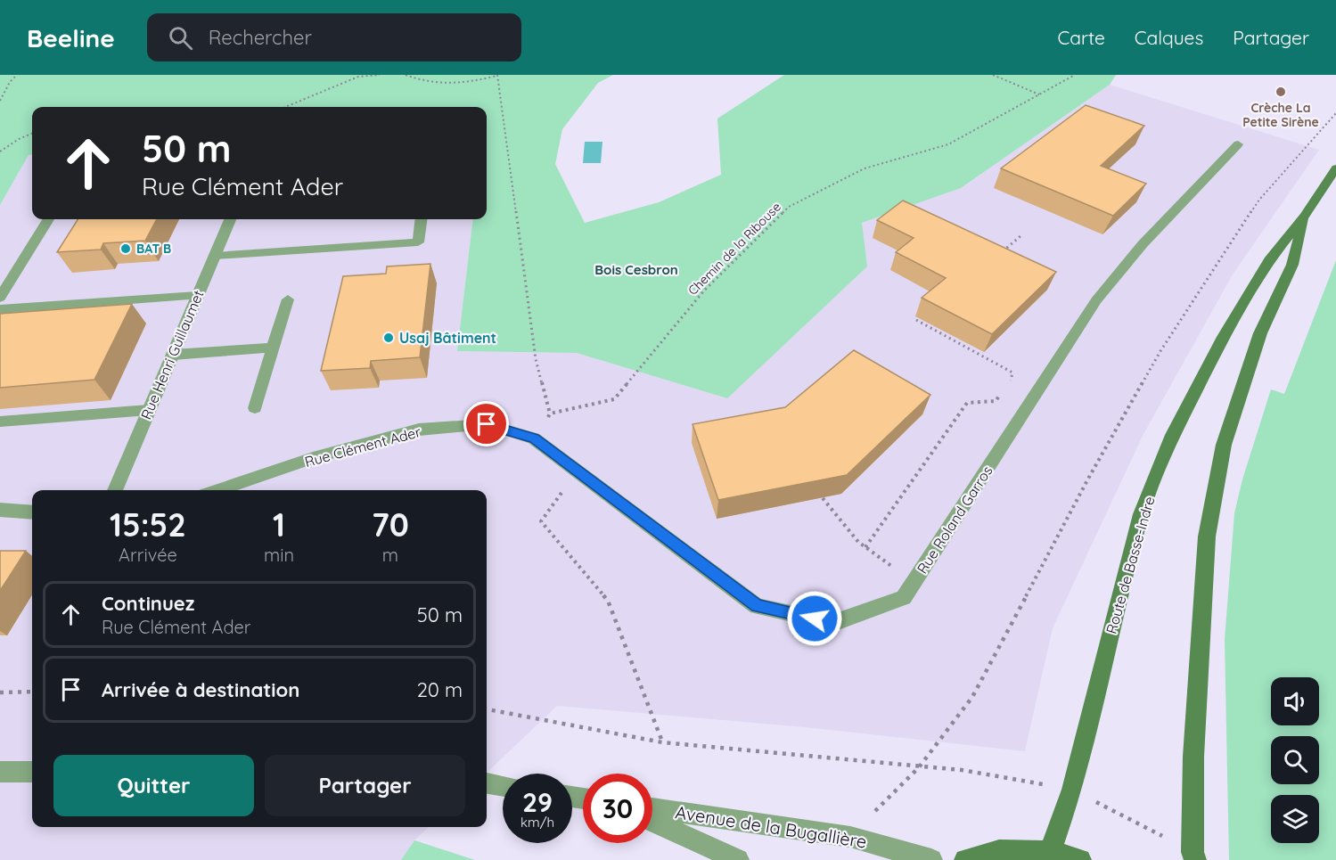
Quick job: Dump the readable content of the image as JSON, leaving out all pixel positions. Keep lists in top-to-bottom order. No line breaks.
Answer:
{"streets":{"main road":["Route de Basse-Indre"],"street":["Rue Henri Guillaumet","Rue Clément Ader","Rue Roland Garros","Avenue de la Bugallière"],"path":["Chemin de la Ribouse"]},"crossings":[["Rue Clément Ader","Rue Roland Garros"]],"districts":["Bois Cesbron"],"places":["Crèche La Petite Sirène","BAT B","Usaj Bâtiment"],"page":{"header":"Beeline","search":"Rechercher","nav":["Carte","Calques","Partager"],"turn":["50 m","Rue Clément Ader"],"eta":["15:52","Arrivée","1","min","70","m"],"list":[{"name":"Continuez","note":"Rue Clément Ader","value":"50 m"},{"name":"Arrivée à destination","value":"20 m"}],"buttons":["Quitter","Partager"],"speed":"29 km/h","limit":"30"}}
